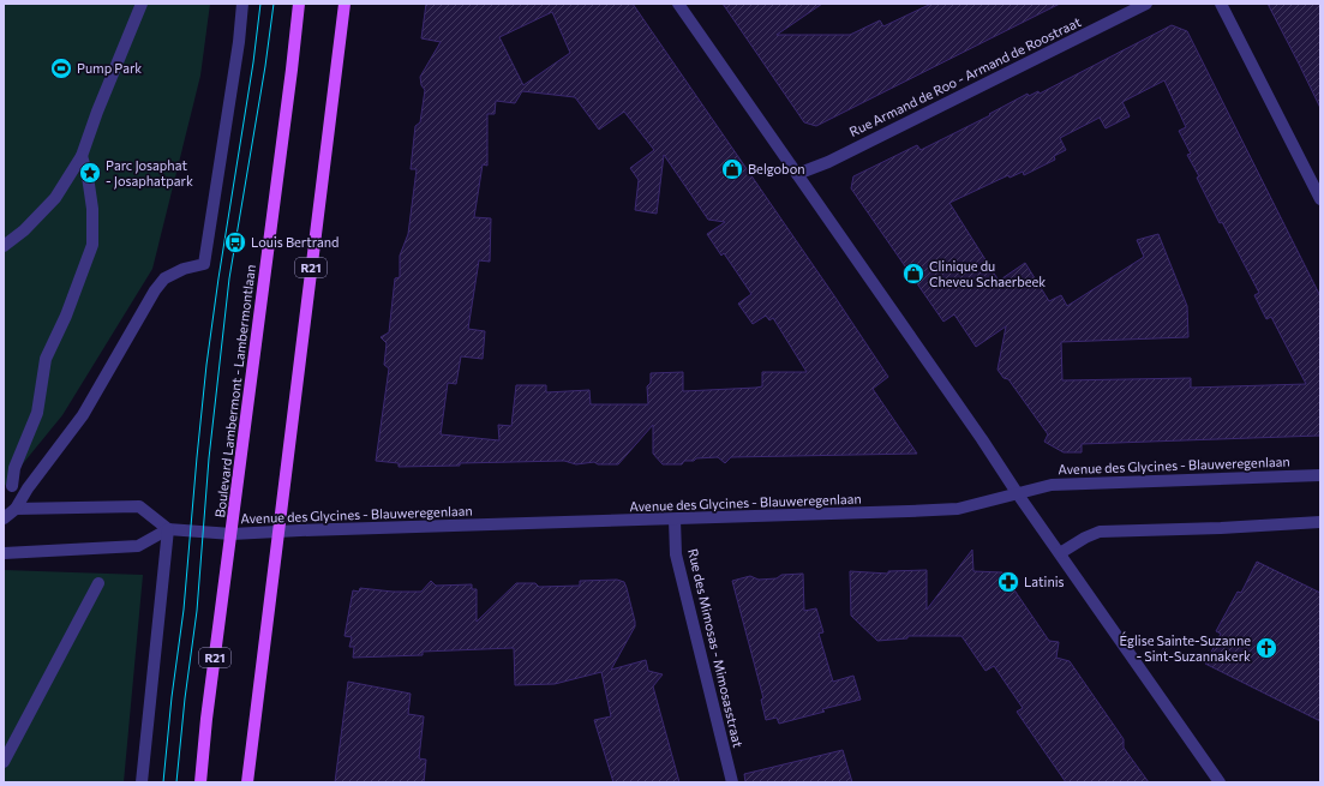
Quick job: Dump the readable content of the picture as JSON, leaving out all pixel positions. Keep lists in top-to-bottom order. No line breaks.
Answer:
{"streets":{"main road":["R21","Boulevard Lambermont - Lambermontlaan"],"street":["Rue Armand de Roo - Armand de Roostraat","Avenue des Glycines - Blauweregenlaan","Rue des Mimosas - Mimosasstraat"]},"crossings":[["R21","Avenue des Glycines - Blauweregenlaan"],["Boulevard Lambermont - Lambermontlaan","Avenue des Glycines - Blauweregenlaan"],["Avenue des Glycines - Blauweregenlaan","Rue des Mimosas - Mimosasstraat"]],"places":{"sports":["Pump Park"],"shop":["Belgobon","Clinique du Cheveu Schaerbeek"],"place":["Parc Josaphat - Josaphatpark"],"bus stop":["Louis Bertrand"],"pharmacy":["Latinis"],"church":["Église Sainte-Suzanne - Sint-Suzannakerk"]}}
